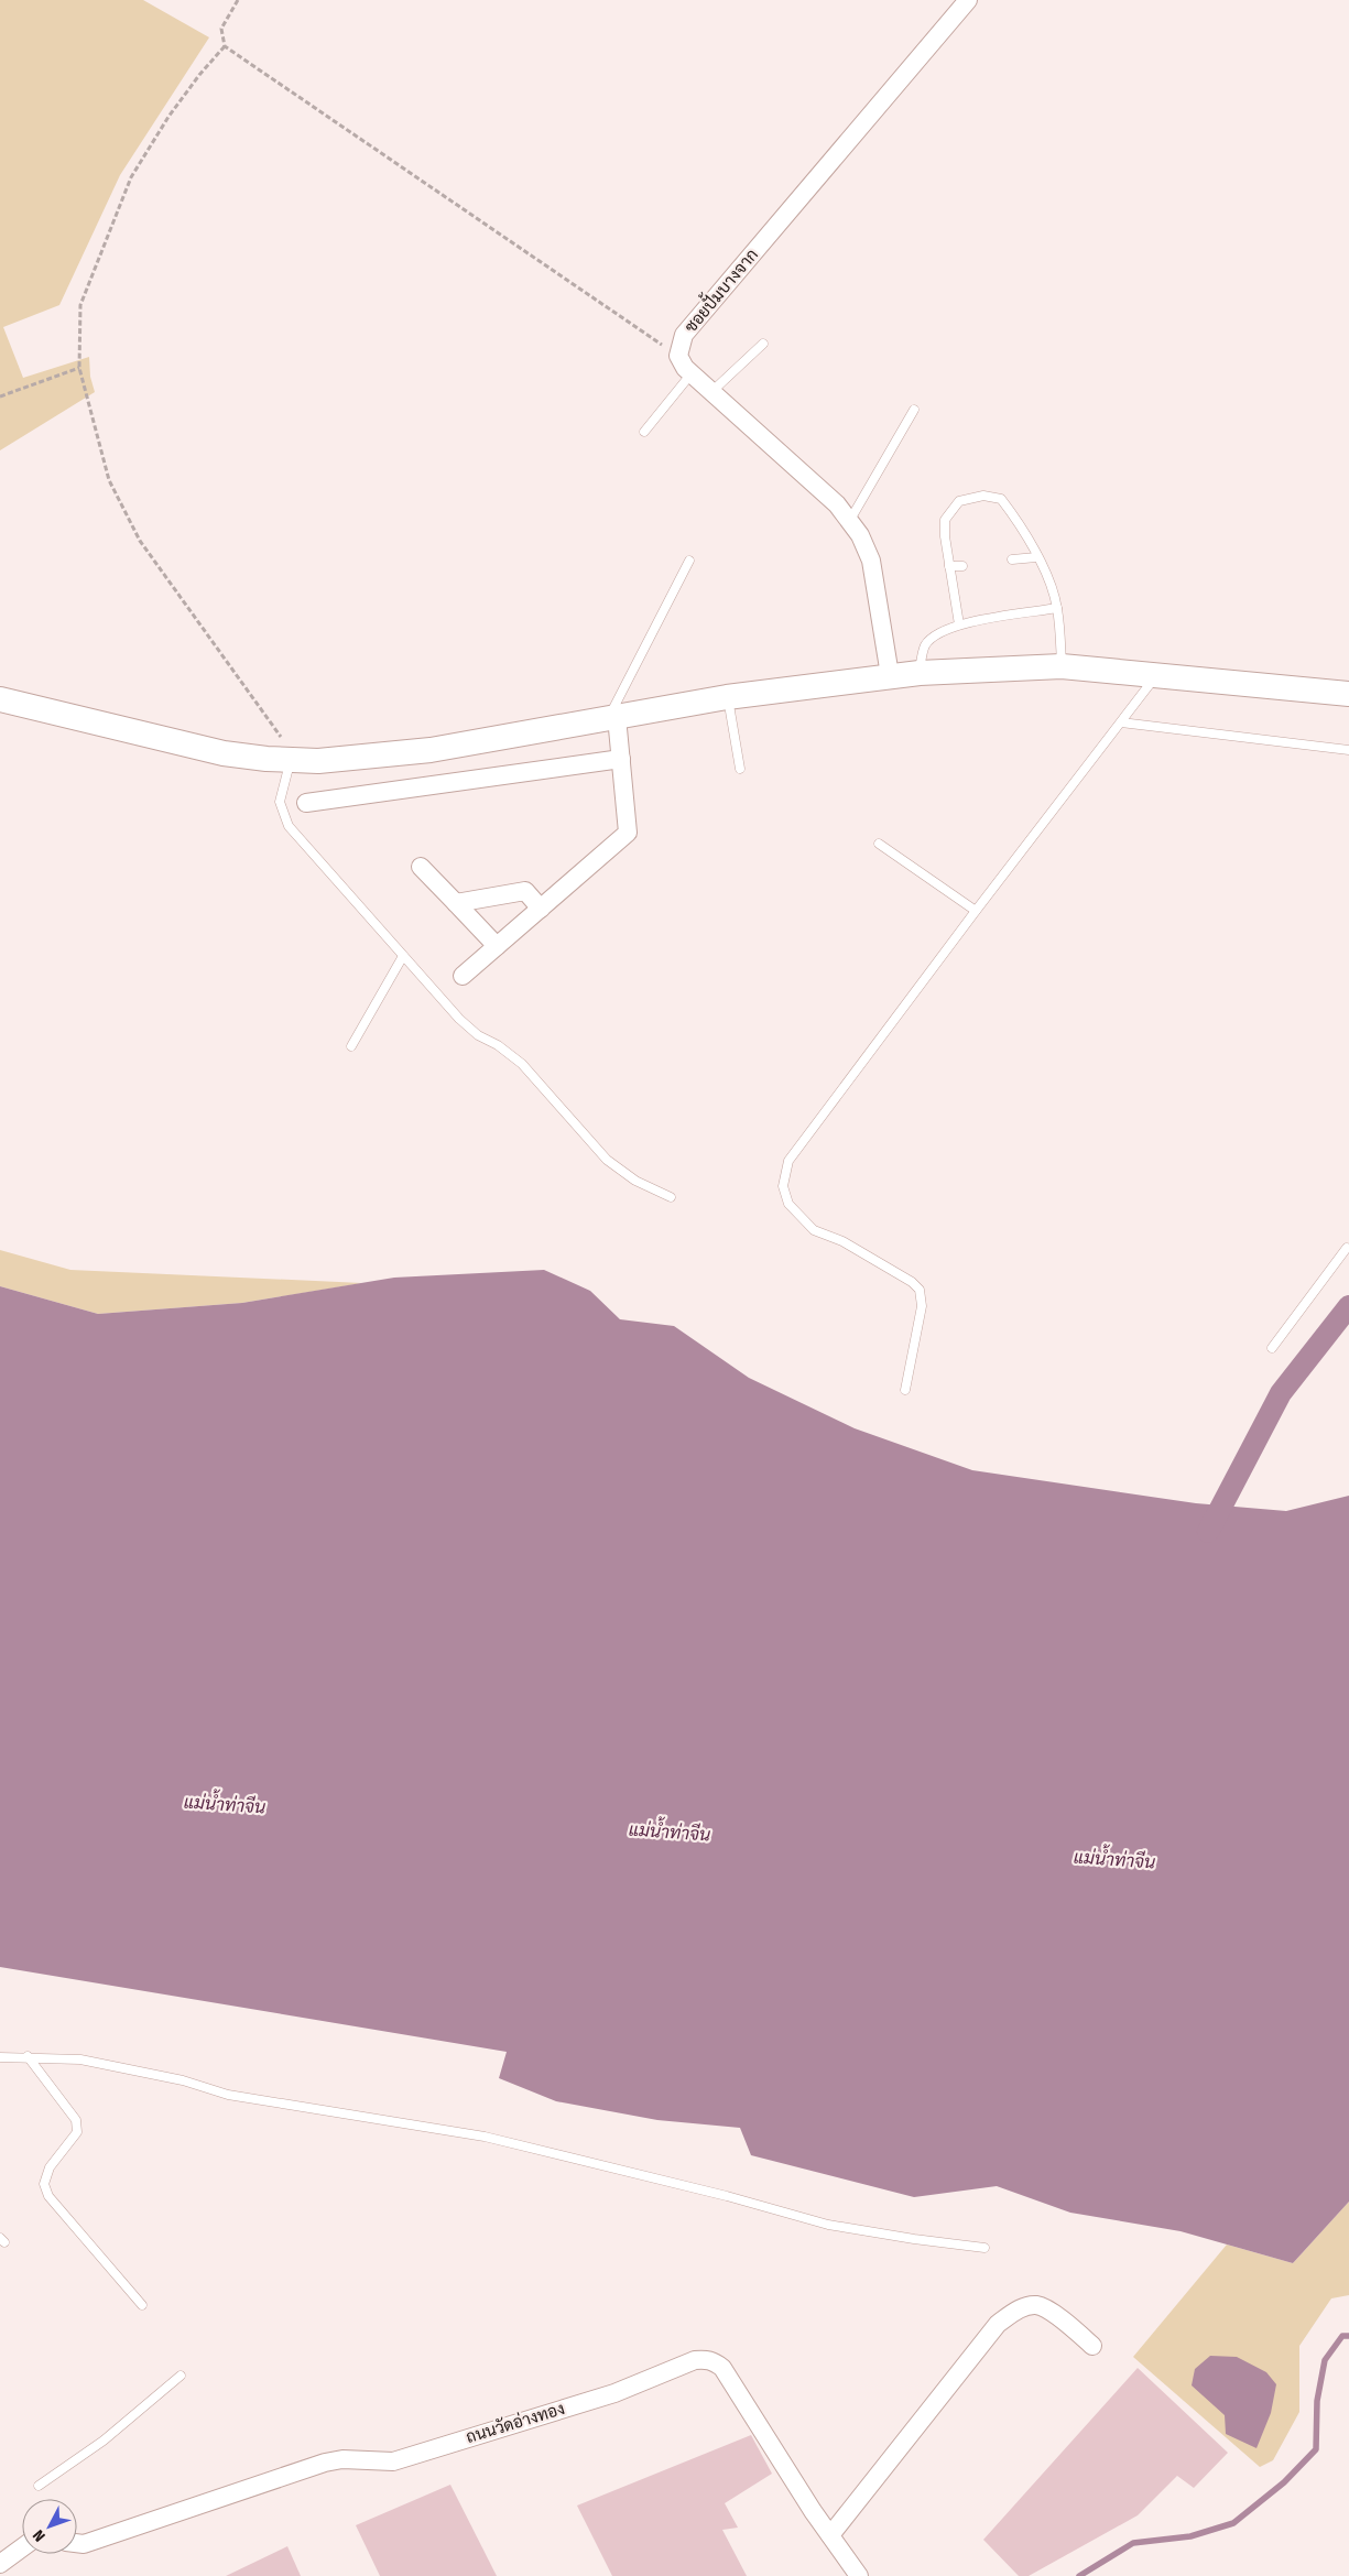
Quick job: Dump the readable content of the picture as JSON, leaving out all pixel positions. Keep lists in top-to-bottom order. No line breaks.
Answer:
{"streets":{"street":["ซอยปั้มบางจาก","ถนนวัดอ่างทอง"]},"water":["แม่น้ำท่าจีน"],"north":"bottom left"}
